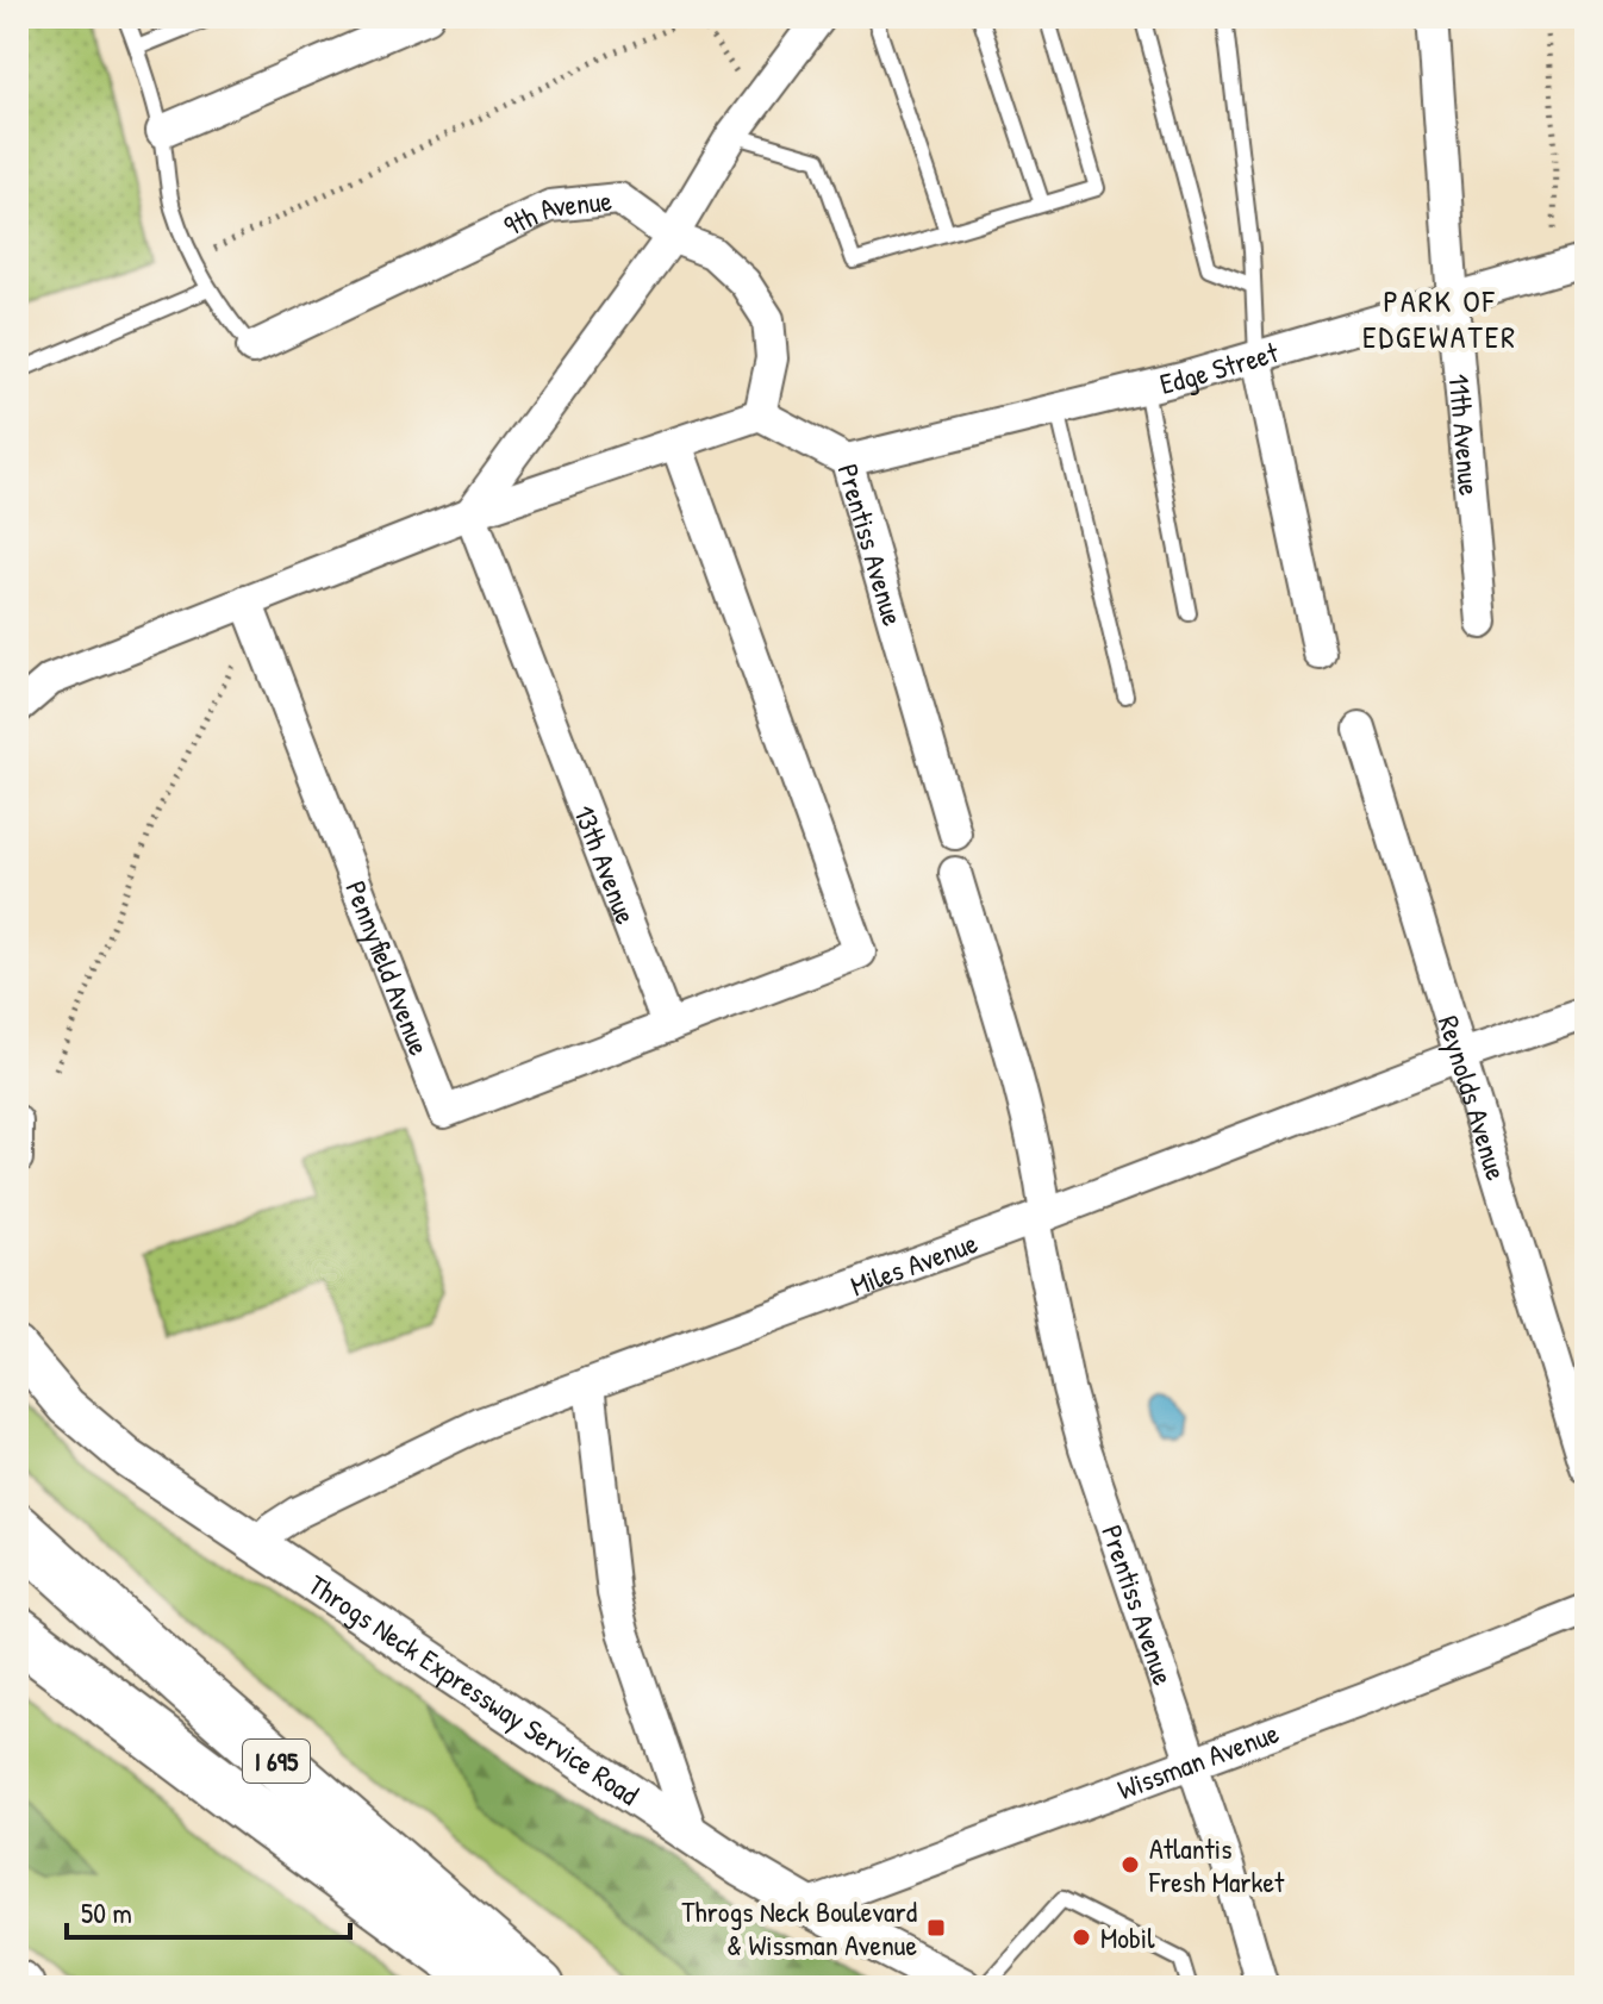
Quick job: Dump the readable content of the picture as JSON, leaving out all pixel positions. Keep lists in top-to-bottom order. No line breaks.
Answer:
{"streets":{"highway":["I 695"],"street":["9th Avenue","Edge Street","11th Avenue","Prentiss Avenue","13th Avenue","Pennyfield Avenue","Reynolds Avenue","Miles Avenue","Throgs Neck Expressway Service Road","Wissman Avenue"]},"crossings":[["Edge Street","11th Avenue"],["Edge Street","Prentiss Avenue"],["Prentiss Avenue","Miles Avenue"],["Prentiss Avenue","Wissman Avenue"],["13th Avenue","Pennyfield Avenue"],["Reynolds Avenue","Miles Avenue"],["Miles Avenue","Throgs Neck Expressway Service Road"],["Throgs Neck Expressway Service Road","Wissman Avenue"]],"districts":["PARK OF EDGEWATER"],"places":{"other":["Atlantis Fresh Market","Mobil"],"transit":["Throgs Neck Boulevard & Wissman Avenue"]},"scale_bar":"50 m"}
